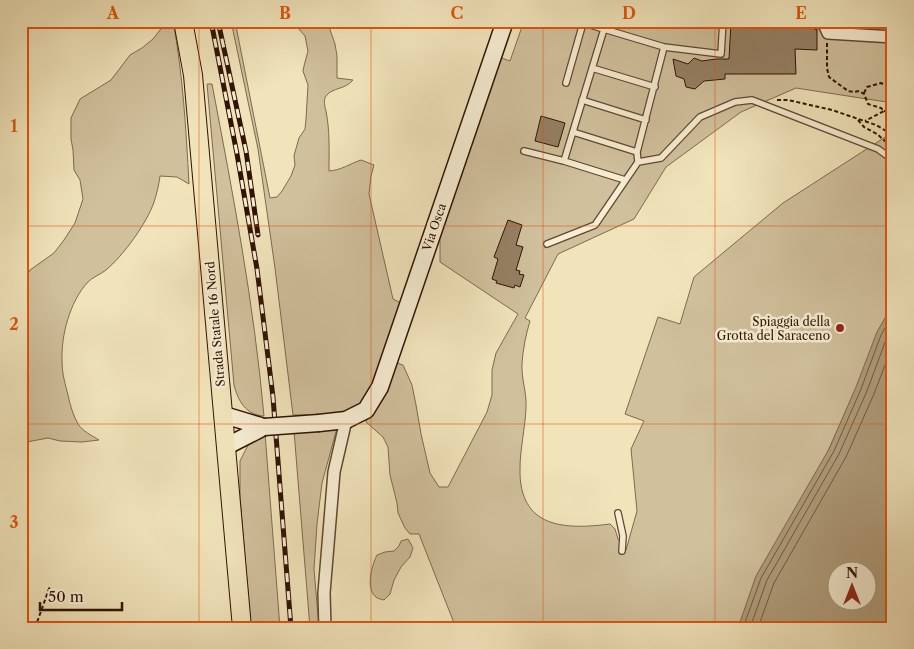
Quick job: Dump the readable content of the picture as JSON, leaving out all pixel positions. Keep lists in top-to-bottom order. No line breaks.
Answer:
{"streets":{"main road":["Strada Statale 16 Nord"],"street":["Via Osca"]},"places":["Spiaggia della Grotta del Saraceno"],"scale_bar":"50 m","north":"top","grid":{"columns":["A","B","C","D","E"],"rows":["1","2","3"]}}
